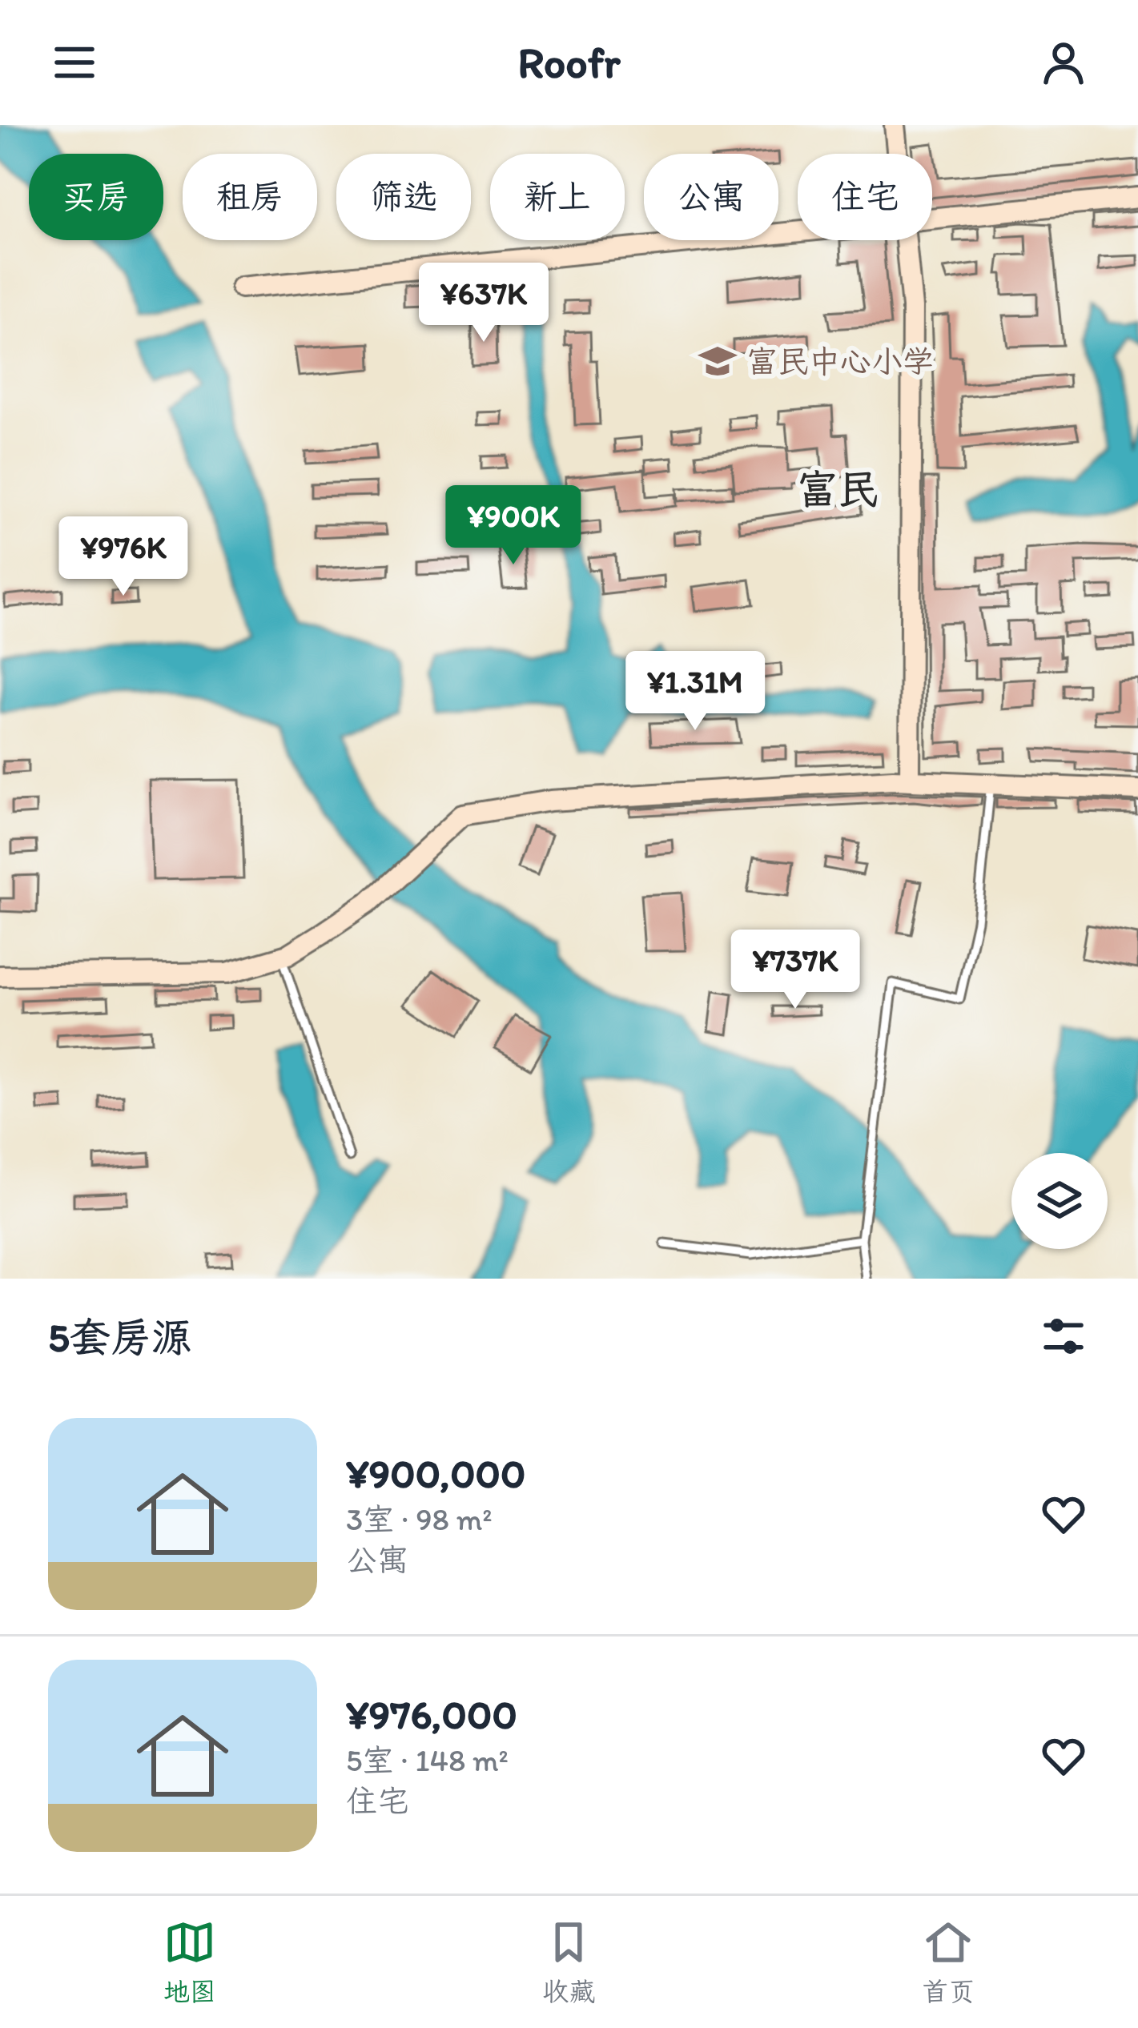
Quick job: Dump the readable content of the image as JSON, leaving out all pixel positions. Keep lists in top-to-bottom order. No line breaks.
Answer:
{"districts":["富民"],"places":{"school or university":["富民中心小学"]},"page":{"header":"Roofr","chip":["买房","租房","筛选","新上","公寓","住宅"],"price":["¥637K","¥900K","¥976K","¥1.31M","¥737K"],"heading":"5套房源","list":[{"name":"¥900,000","note":"3室 · 98 m² · 公寓"},{"name":"¥976,000","note":"5室 · 148 m² · 住宅"}],"tabs":["地图","收藏","首页"]}}
